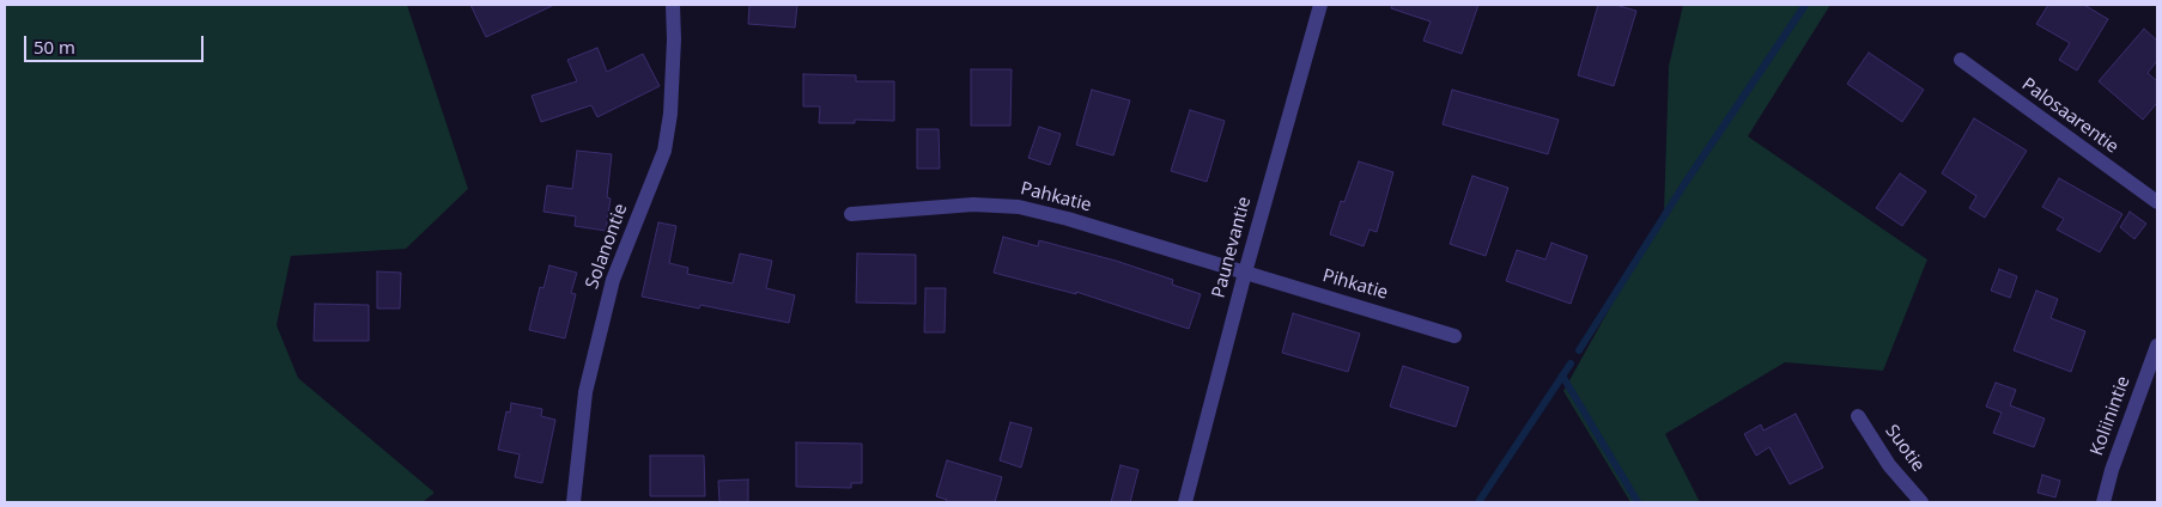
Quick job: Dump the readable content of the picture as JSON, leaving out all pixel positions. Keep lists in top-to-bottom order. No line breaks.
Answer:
{"streets":{"street":["Palosaarentie","Pahkatie","Solanontie","Paunevantie","Pihkatie","Koliinintie","Suotie"]},"crossings":[["Pahkatie","Paunevantie"],["Pahkatie","Pihkatie"],["Paunevantie","Pihkatie"]],"scale_bar":"50 m"}
